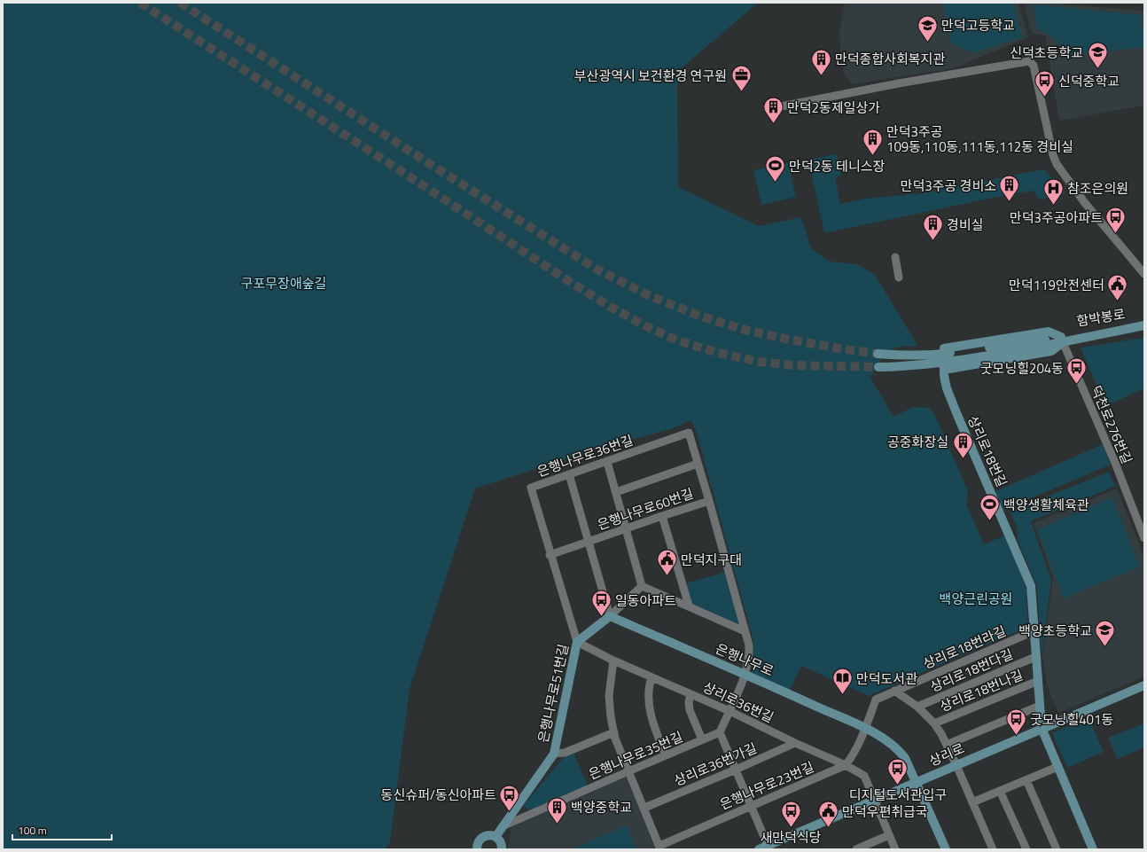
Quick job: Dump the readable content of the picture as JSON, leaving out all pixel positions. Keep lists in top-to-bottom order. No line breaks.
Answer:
{"streets":{"street":["함박봉로","덕천로276번길","상리로18번길","은행나무로36번길","은행나무로60번길","상리로18번라길","은행나무로","상리로18번다길","상리로18번나길","은행나무로51번길","상리로36번길","상리로","은행나무로35번길","상리로36번가길","은행나무로23번길"]},"crossings":[["함박봉로","덕천로276번길"],["함박봉로","상리로18번길"],["덕천로276번길","상리로18번길"],["상리로18번길","상리로18번라길"],["상리로18번길","상리로18번다길"],["상리로18번길","상리로18번나길"],["상리로18번길","상리로"],["은행나무로36번길","은행나무로60번길"],["은행나무로36번길","은행나무로"],["은행나무로36번길","은행나무로51번길"],["은행나무로36번길","상리로36번길"],["상리로18번라길","은행나무로"],["은행나무로","은행나무로51번길"],["은행나무로","상리로"],["은행나무로51번길","상리로36번길"],["은행나무로51번길","은행나무로35번길"],["상리로36번길","상리로"],["상리로36번길","상리로36번가길"],["상리로36번길","은행나무로23번길"]],"parks":["구포무장애숲길","백양근린공원"],"places":{"school or university":["만덕고등학교","신덕초등학교","백양초등학교"],"building":["만덕종합사회복지관","만덕2동제일상가","만덕3주공 109동,110동,111동,112동 경비실","만덕3주공 경비소","경비실","공중화장실","백양중학교"],"office":["부산광역시 보건환경 연구원"],"bus stop":["신덕중학교","만덕3주공아파트","굿모닝힐204동","일동아파트","굿모닝힐401동","디지털도서관입구","동신슈퍼/동신아파트","새만덕식당"],"sports":["만덕2동 테니스장","백양생활체육관"],"hospital":["참조은의원"],"public building":["만덕119안전센터","만덕지구대","만덕우편취급국"],"library":["만덕도서관"]},"scale_bar":"100 m"}
